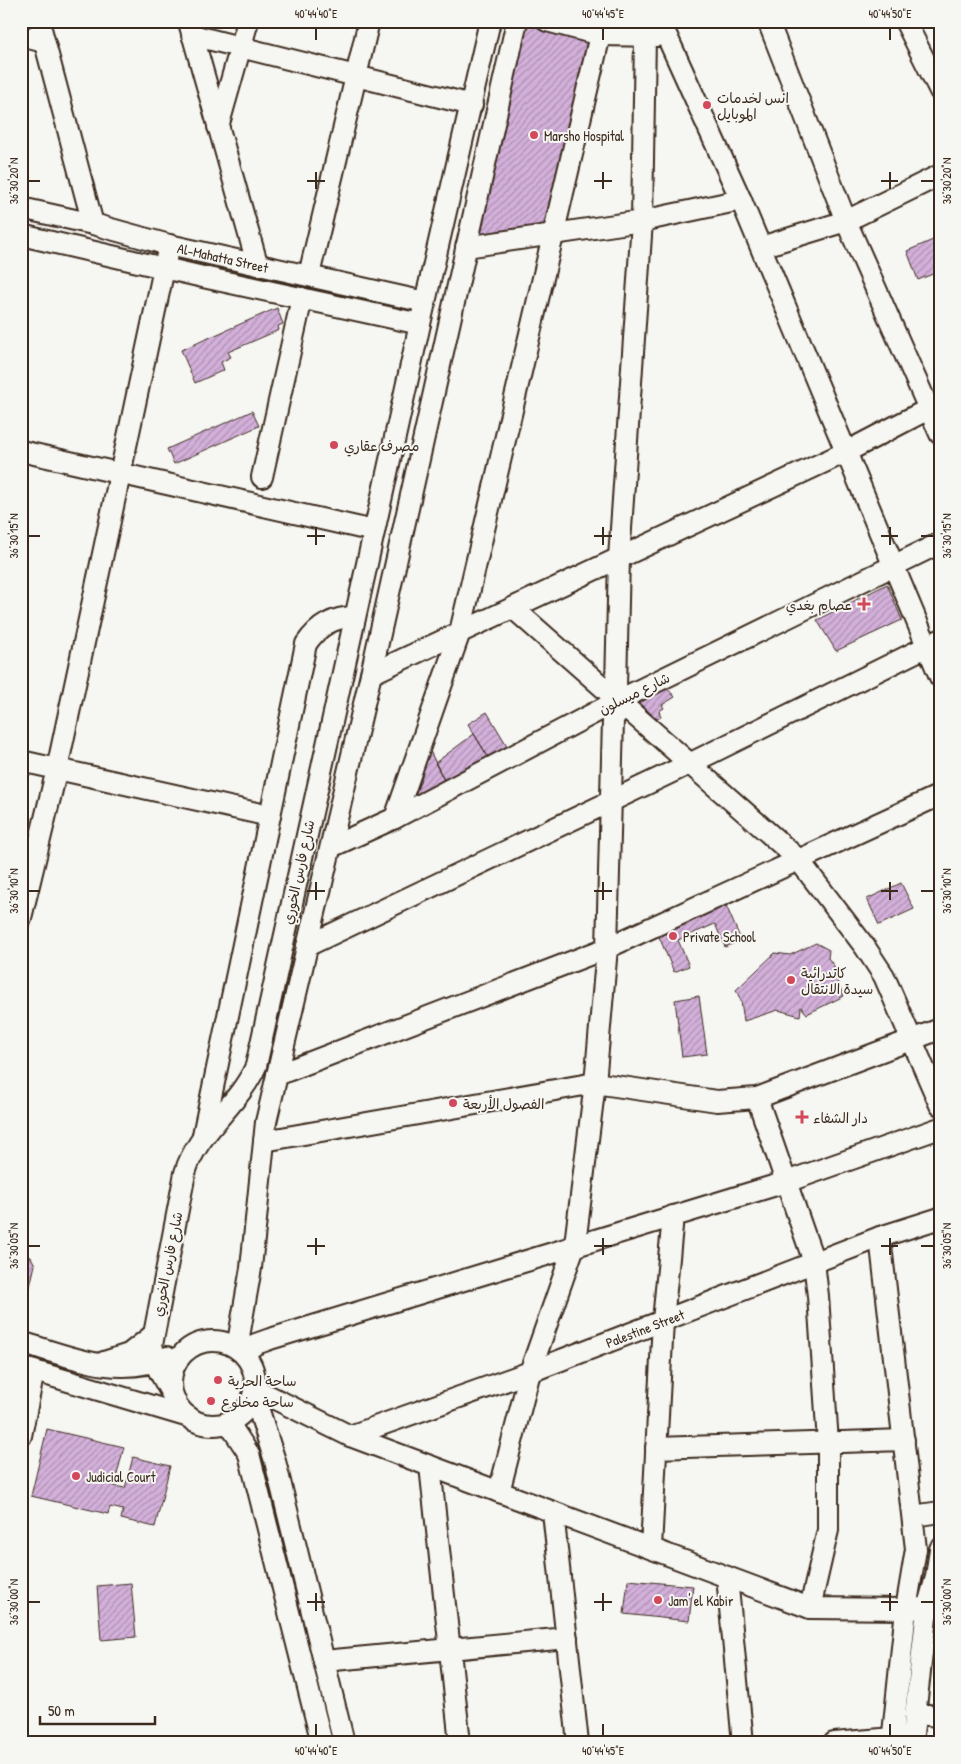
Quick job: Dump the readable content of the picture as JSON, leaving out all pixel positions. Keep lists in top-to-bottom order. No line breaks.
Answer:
{"streets":{"street":["Al-Mahatta Street","شارع ميسلون","شارع فارس الخوري","Palestine Street"]},"crossings":[["Al-Mahatta Street","شارع فارس الخوري"]],"places":{"other":["انس لخدمات الموبايل","Marsho Hospital","مصرف عقاري","Private School","كاتدرائية سيدة الانتقال","الفصول الأربعة","ساحة الحرية","ساحة مخلوع","Judicial Court","Jam' el Kabir"],"health":["عصام بغدي","دار الشفاء"]},"scale_bar":"50 m","coordinates":["40°44'40\"E","40°44'45\"E","40°44'50\"E","36°30'20\"N","36°30'15\"N","36°30'10\"N","36°30'05\"N","36°30'00\"N"]}
